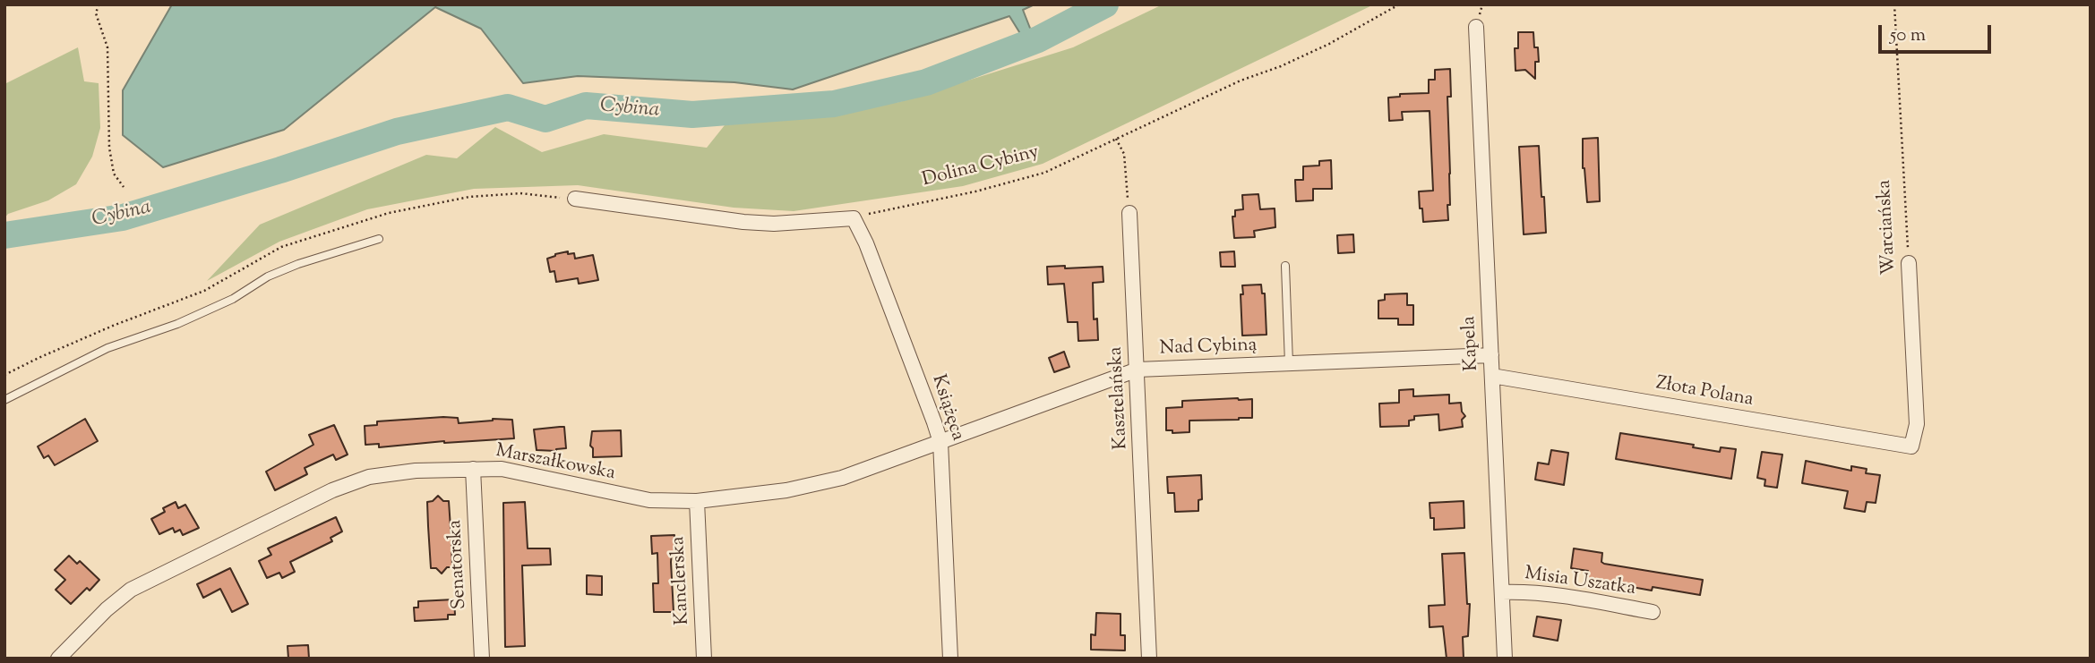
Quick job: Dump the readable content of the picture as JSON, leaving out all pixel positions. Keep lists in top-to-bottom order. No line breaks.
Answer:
{"streets":{"street":["Warciańska","Kapela","Nad Cybiną","Złota Polana","Kasztelańska","Książęca","Marszałkowska","Senatorska","Kanclerska","Misia Uszatka"],"path":["Dolina Cybiny"]},"crossings":[["Dolina Cybiny","Książęca"],["Warciańska","Złota Polana"],["Kapela","Nad Cybiną"],["Kapela","Złota Polana"],["Kapela","Misia Uszatka"],["Nad Cybiną","Kasztelańska"],["Nad Cybiną","Książęca"],["Nad Cybiną","Marszałkowska"],["Książęca","Marszałkowska"],["Marszałkowska","Senatorska"],["Marszałkowska","Kanclerska"]],"water":["Cybina"],"scale_bar":"50 m"}
